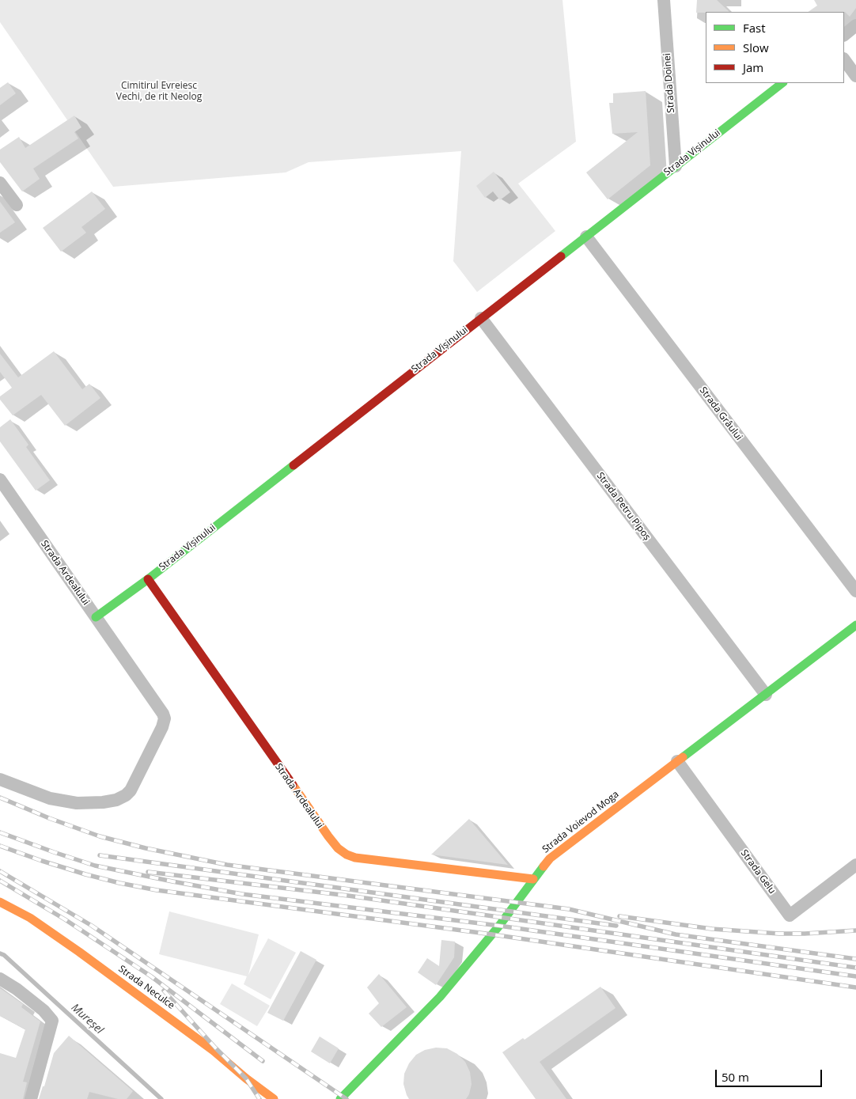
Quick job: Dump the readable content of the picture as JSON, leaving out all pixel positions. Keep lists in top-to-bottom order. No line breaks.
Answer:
{"streets":{"street":["Strada Doinei","Strada Vișinului","Strada Grâului","Strada Petru Pipoș","Strada Ardealului","Strada Voievod Moga","Strada Gelu","Strada Neculce"]},"crossings":[["Strada Doinei","Strada Vișinului"],["Strada Vișinului","Strada Grâului"],["Strada Vișinului","Strada Petru Pipoș"],["Strada Vișinului","Strada Ardealului"],["Strada Petru Pipoș","Strada Voievod Moga"],["Strada Ardealului","Strada Voievod Moga"],["Strada Voievod Moga","Strada Gelu"]],"water":["Mureșel"],"parks":["Cimitirul Evreiesc Vechi, de rit Neolog"],"legend":["Fast","Slow","Jam"],"scale_bar":"50 m"}
